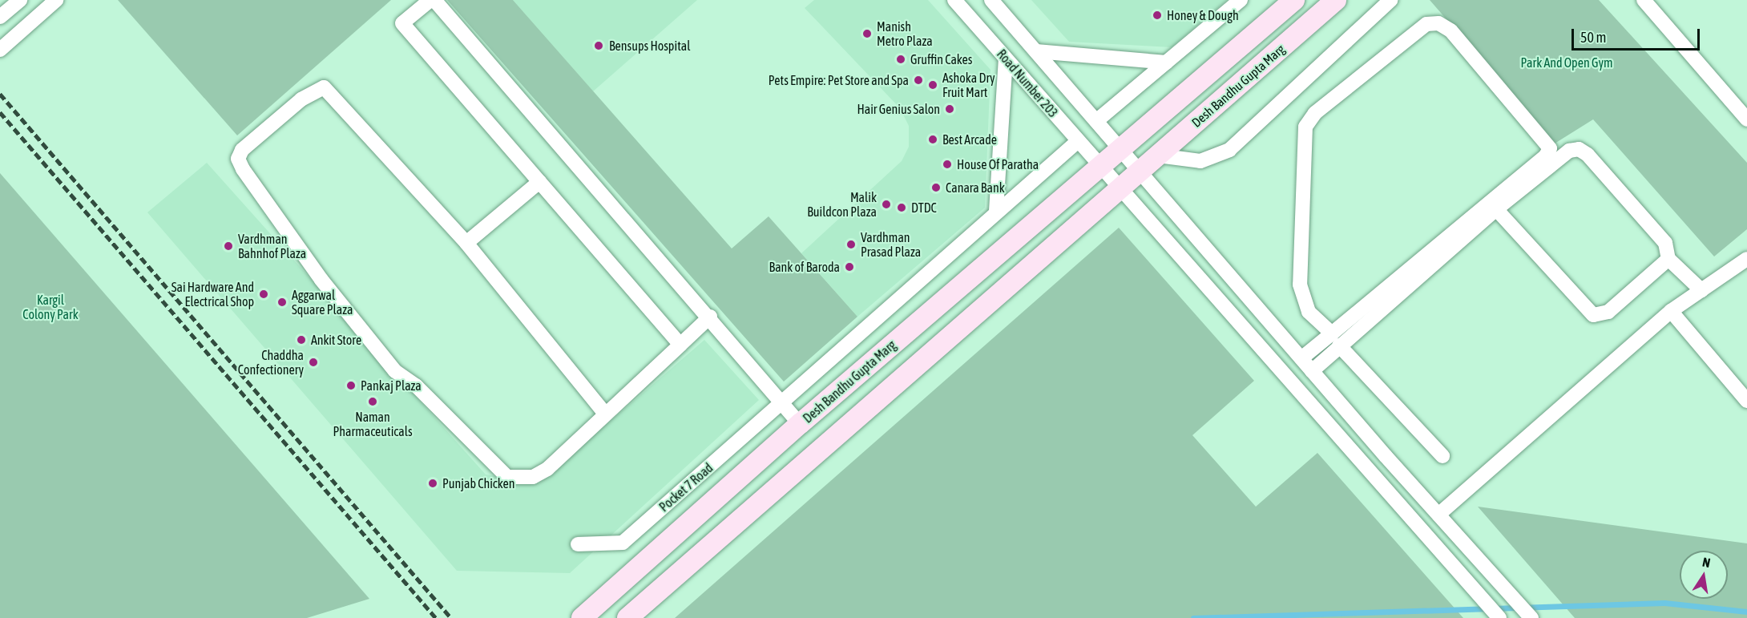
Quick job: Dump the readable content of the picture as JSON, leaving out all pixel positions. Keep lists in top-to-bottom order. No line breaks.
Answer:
{"streets":{"street":["Road Number 203","Desh Bandhu Gupta Marg","Pocket 7 Road"]},"crossings":[["Road Number 203","Desh Bandhu Gupta Marg"],["Road Number 203","Pocket 7 Road"]],"parks":["Park And Open Gym","Kargil Colony Park"],"places":["Honey & Dough","Manish Metro Plaza","Bensups Hospital","Gruffin Cakes","Pets Empire: Pet Store and Spa","Ashoka Dry Fruit Mart","Hair Genius Salon","Best Arcade","House Of Paratha","Canara Bank","Malik Buildcon Plaza","DTDC","Vardhman Prasad Plaza","Vardhman Bahnhof Plaza","Bank of Baroda","Sai Hardware And Electrical Shop","Aggarwal Square Plaza","Ankit Store","Chaddha Confectionery","Pankaj Plaza","Naman Pharmaceuticals","Punjab Chicken"],"scale_bar":"50 m","north":"top"}
